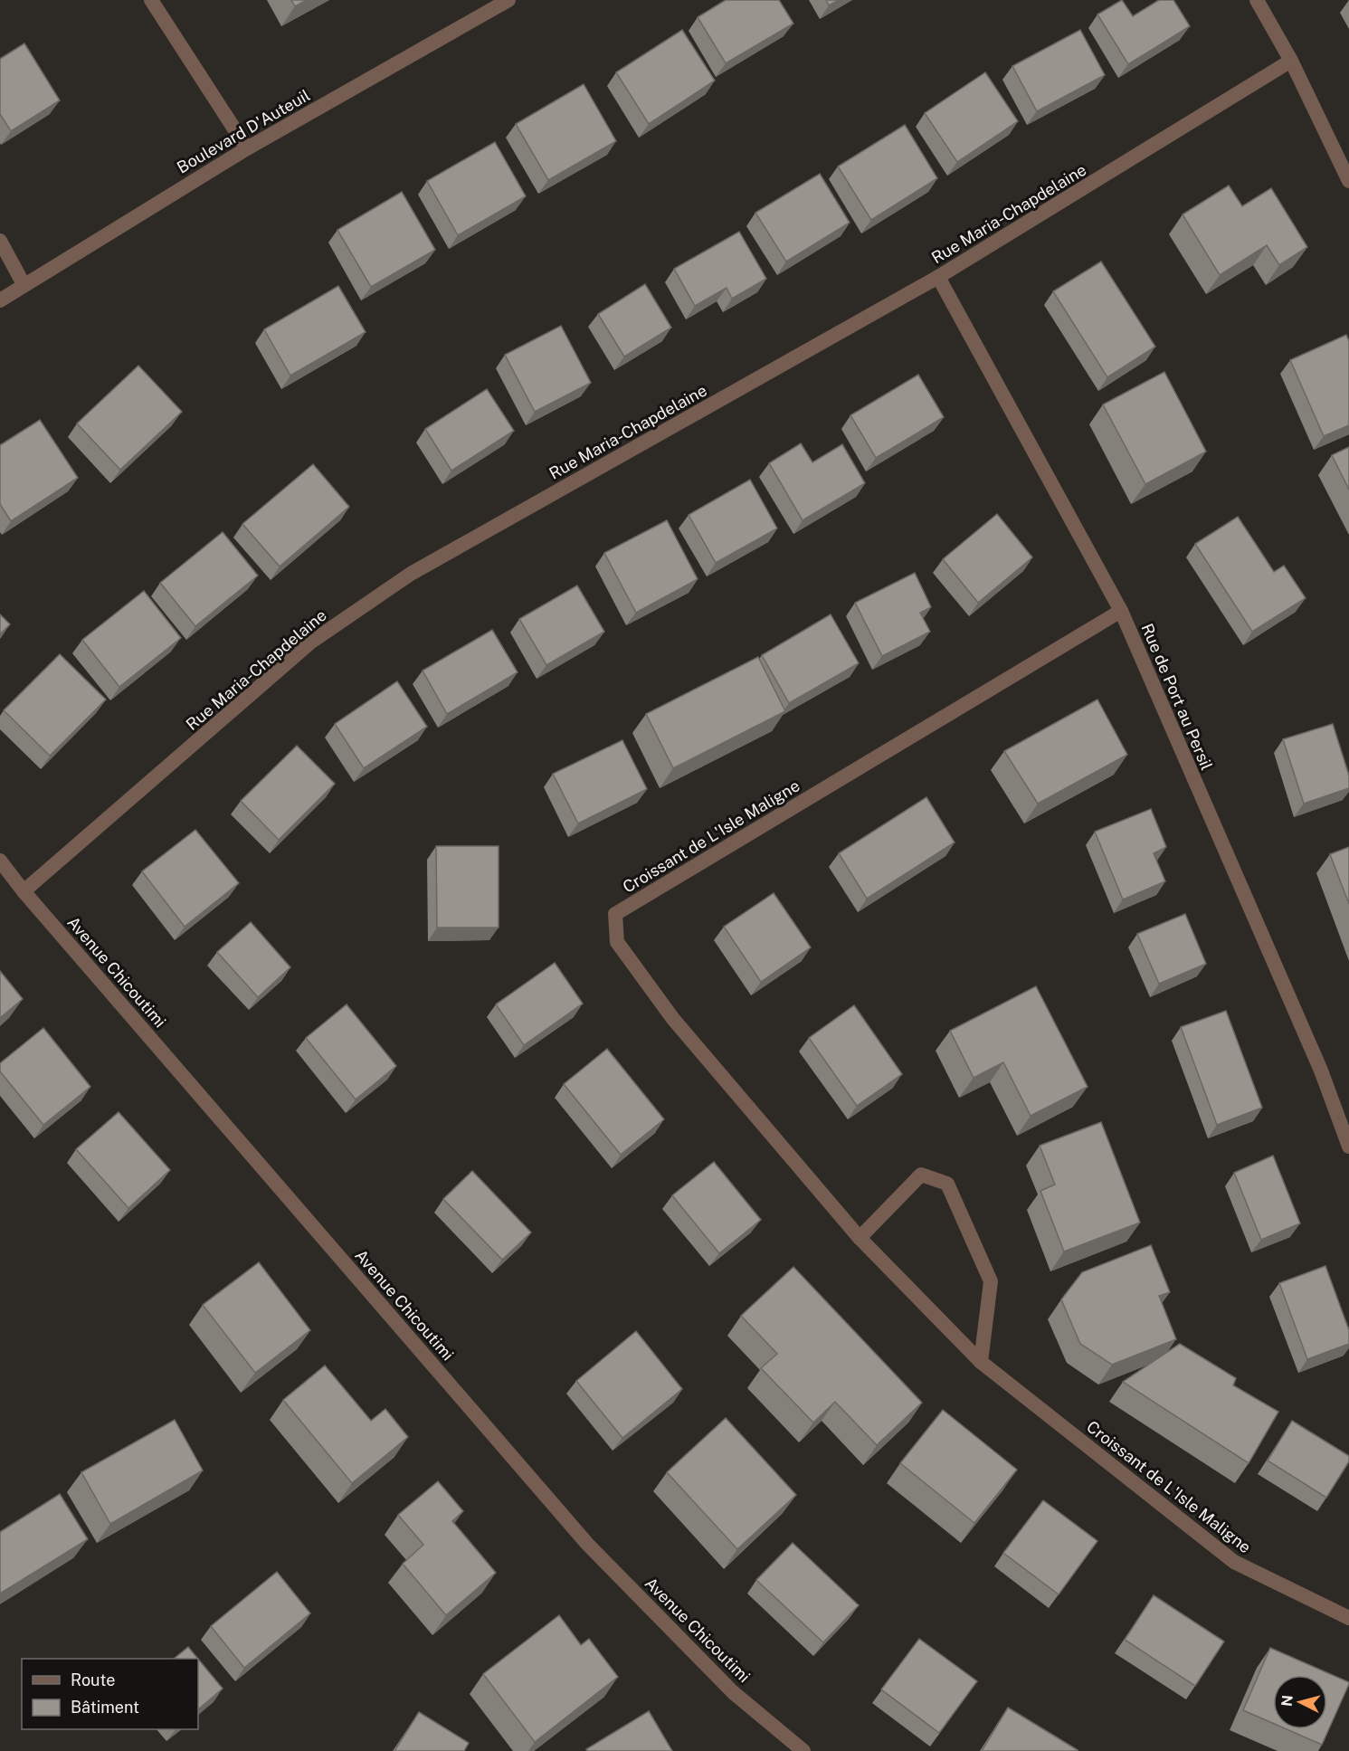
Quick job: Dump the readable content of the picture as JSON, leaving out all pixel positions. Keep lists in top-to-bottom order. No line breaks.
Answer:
{"streets":{"street":["Boulevard D'Auteuil","Rue Maria-Chapdelaine","Rue de Port au Persil","Croissant de L'Isle Maligne","Avenue Chicoutimi"]},"crossings":[["Rue Maria-Chapdelaine","Rue de Port au Persil"],["Rue Maria-Chapdelaine","Avenue Chicoutimi"],["Rue de Port au Persil","Croissant de L'Isle Maligne"]],"legend":["Route","Bâtiment"],"north":"left"}
